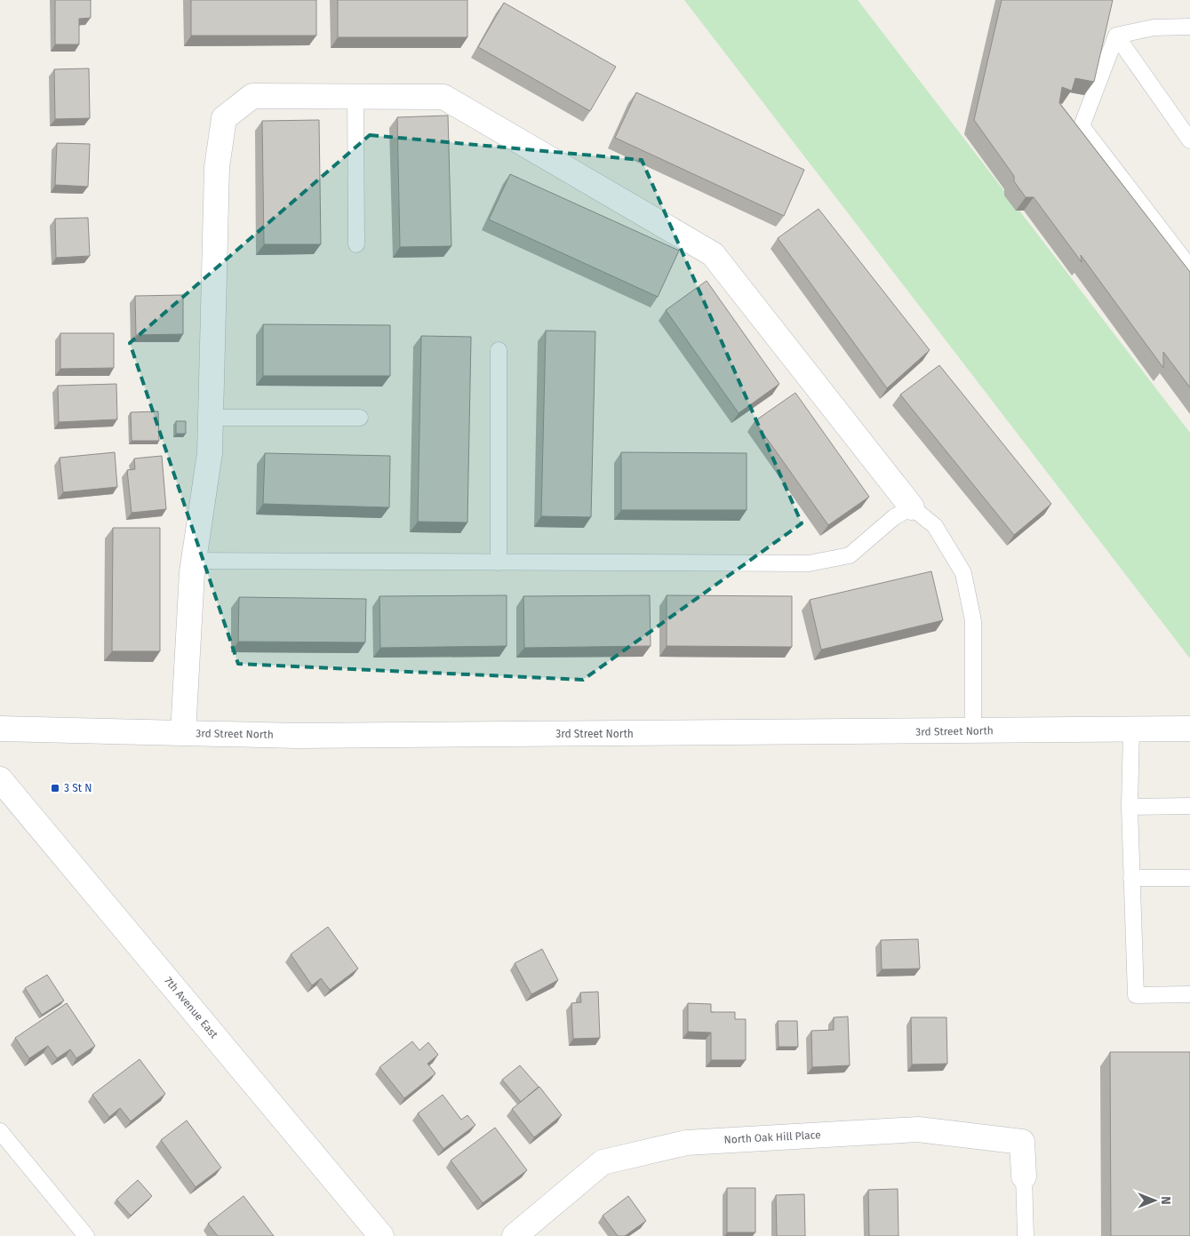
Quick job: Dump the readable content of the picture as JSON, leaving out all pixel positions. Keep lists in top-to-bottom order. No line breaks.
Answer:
{"streets":{"street":["3rd Street North","7th Avenue East","North Oak Hill Place"]},"places":{"transit":["3 St N"]},"north":"right"}
